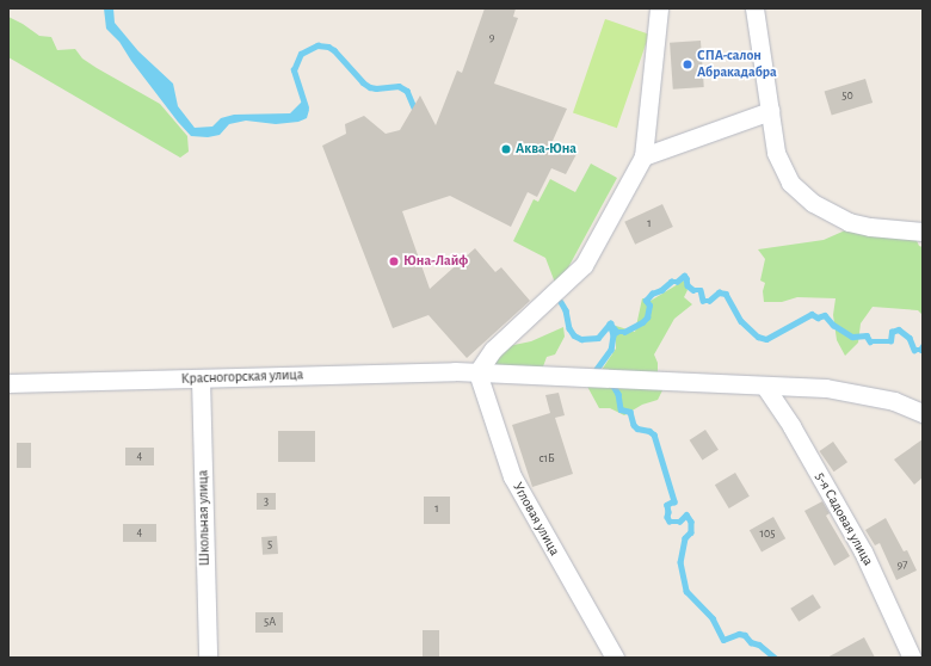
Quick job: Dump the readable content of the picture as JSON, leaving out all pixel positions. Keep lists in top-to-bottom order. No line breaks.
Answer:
{"streets":{"street":["Красногорская улица","Школьная улица","Угловая улица","5-я Садовая улица"]},"crossings":[["Красногорская улица","Школьная улица"],["Красногорская улица","Угловая улица"],["Красногорская улица","5-я Садовая улица"]],"places":["СПА-салон Абракадабра","Аква-Юна","Юна-Лайф"],"house_numbers":["9","50","1","4","с1Б","3","1","4","105","5","97","5А"]}
